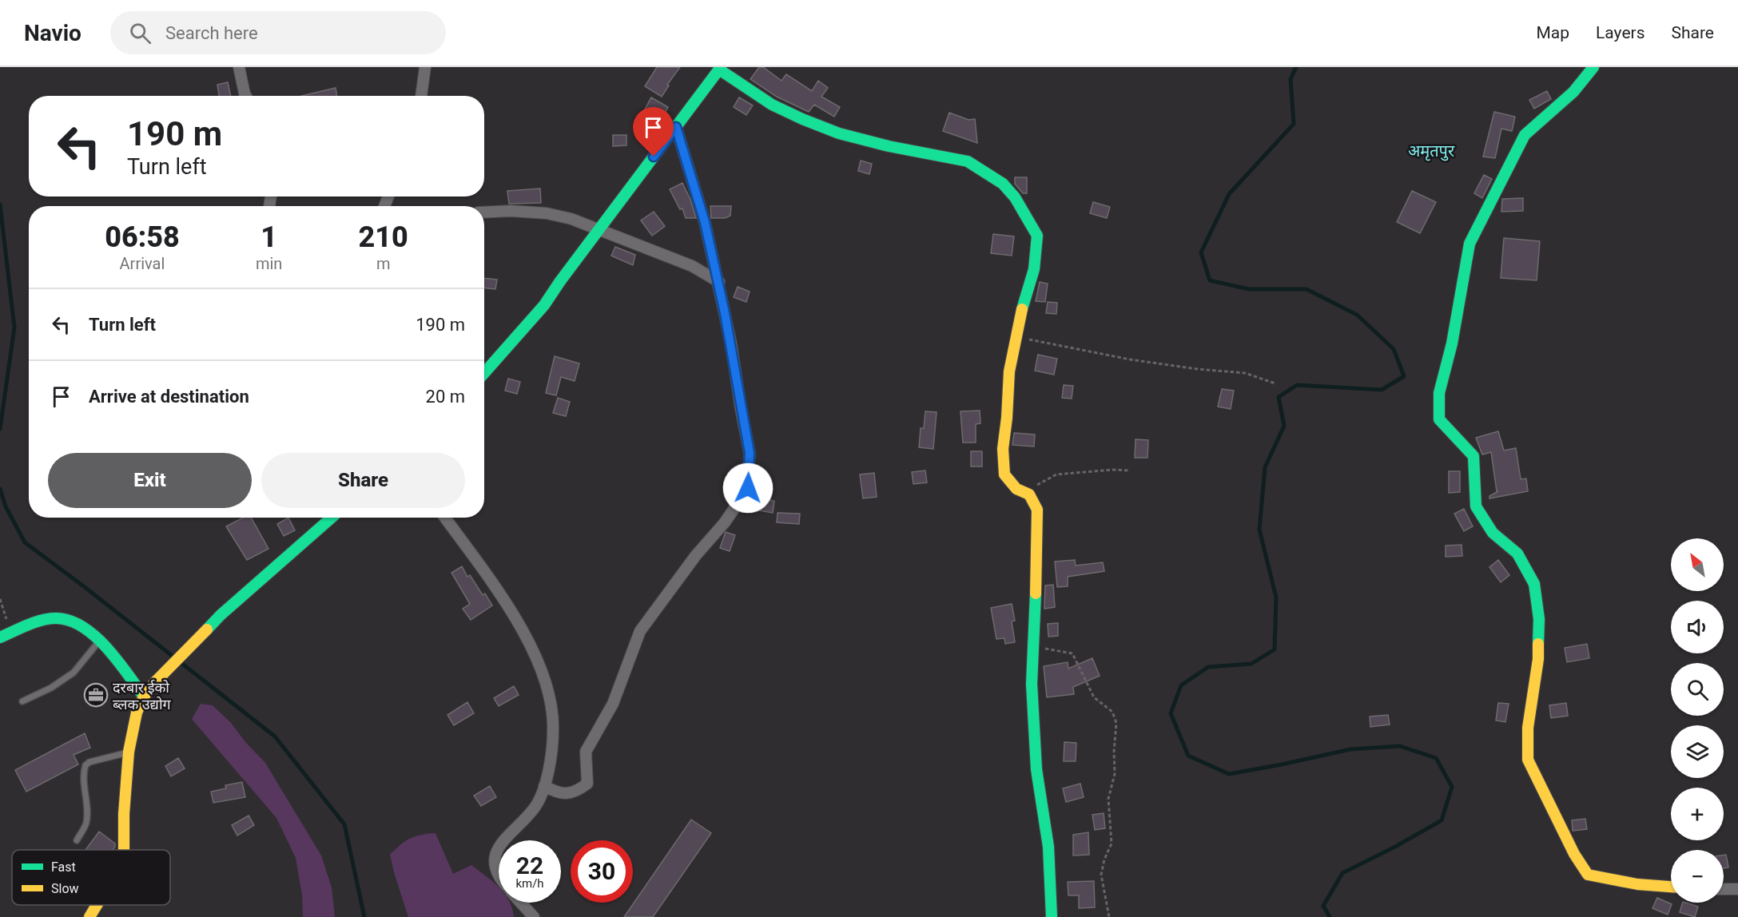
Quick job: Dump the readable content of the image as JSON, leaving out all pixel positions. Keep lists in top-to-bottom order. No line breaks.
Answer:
{"districts":["अमृतपुर"],"places":{"office":["दरबार ईको ब्लक उद्योग"]},"legend":["Fast","Slow"],"north":"top left","page":{"header":"Navio","search":"Search here","nav":["Map","Layers","Share"],"turn":["190 m","Turn left"],"eta":["06:58","Arrival","1","min","210","m"],"list":[{"name":"Turn left","value":"190 m"},{"name":"Arrive at destination","value":"20 m"}],"buttons":["Exit","Share"],"map_buttons":["+","−"],"speed":"22 km/h","limit":"30"}}
